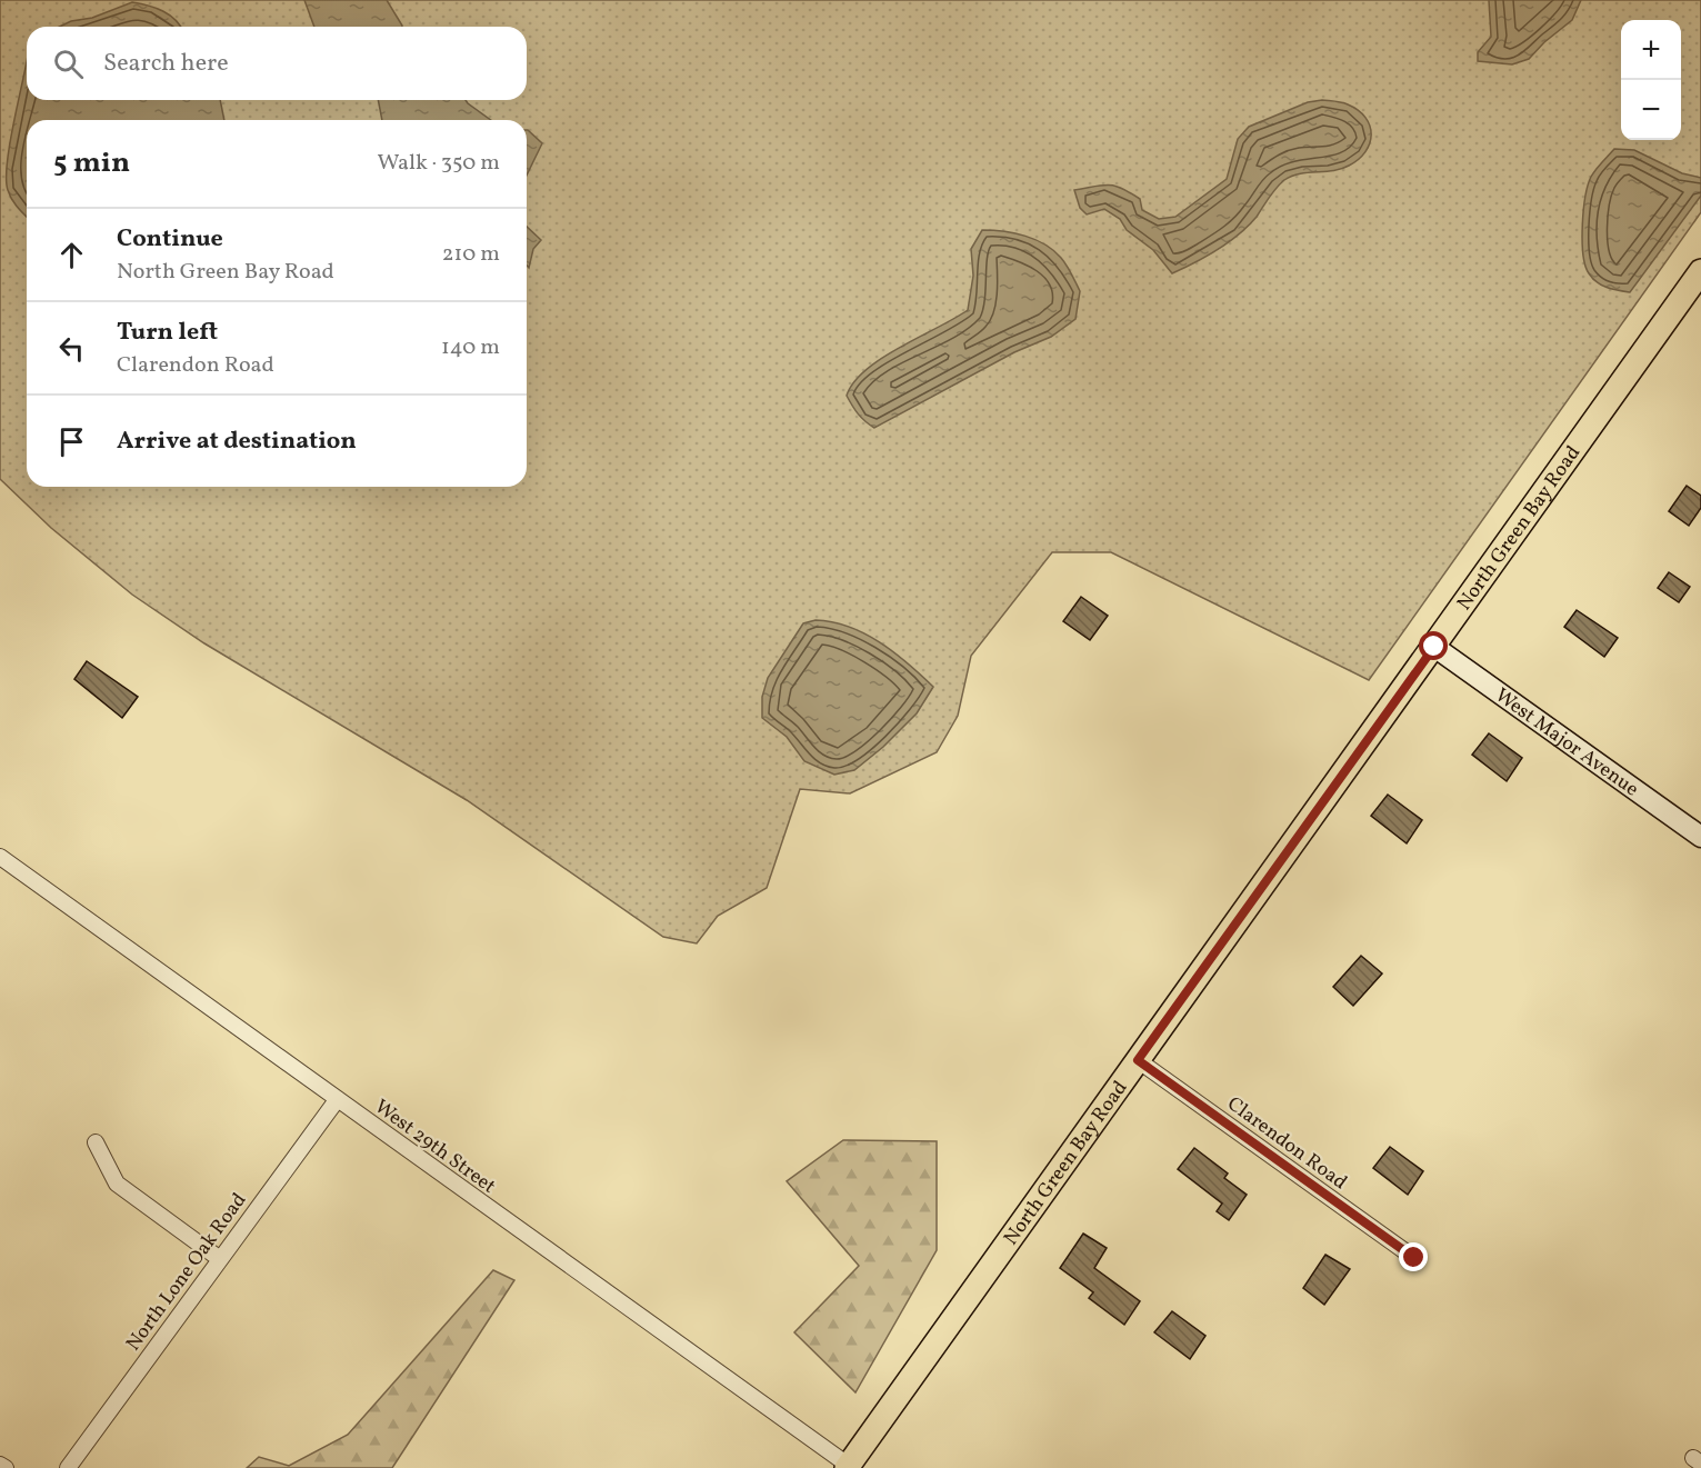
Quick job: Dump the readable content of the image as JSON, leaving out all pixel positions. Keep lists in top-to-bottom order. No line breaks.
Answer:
{"streets":{"main road":["North Green Bay Road"],"street":["West Major Avenue","Clarendon Road","West 29th Street","North Lone Oak Road"]},"crossings":[["North Green Bay Road","West Major Avenue"],["North Green Bay Road","Clarendon Road"],["North Green Bay Road","West 29th Street"],["West 29th Street","North Lone Oak Road"]],"page":{"map_buttons":["+","−"],"search":"Search here","heading":["5 min","Walk · 350 m"],"list":[["Continue","North Green Bay Road","210 m"],["Turn left","Clarendon Road","140 m"],"Arrive at destination"]}}
